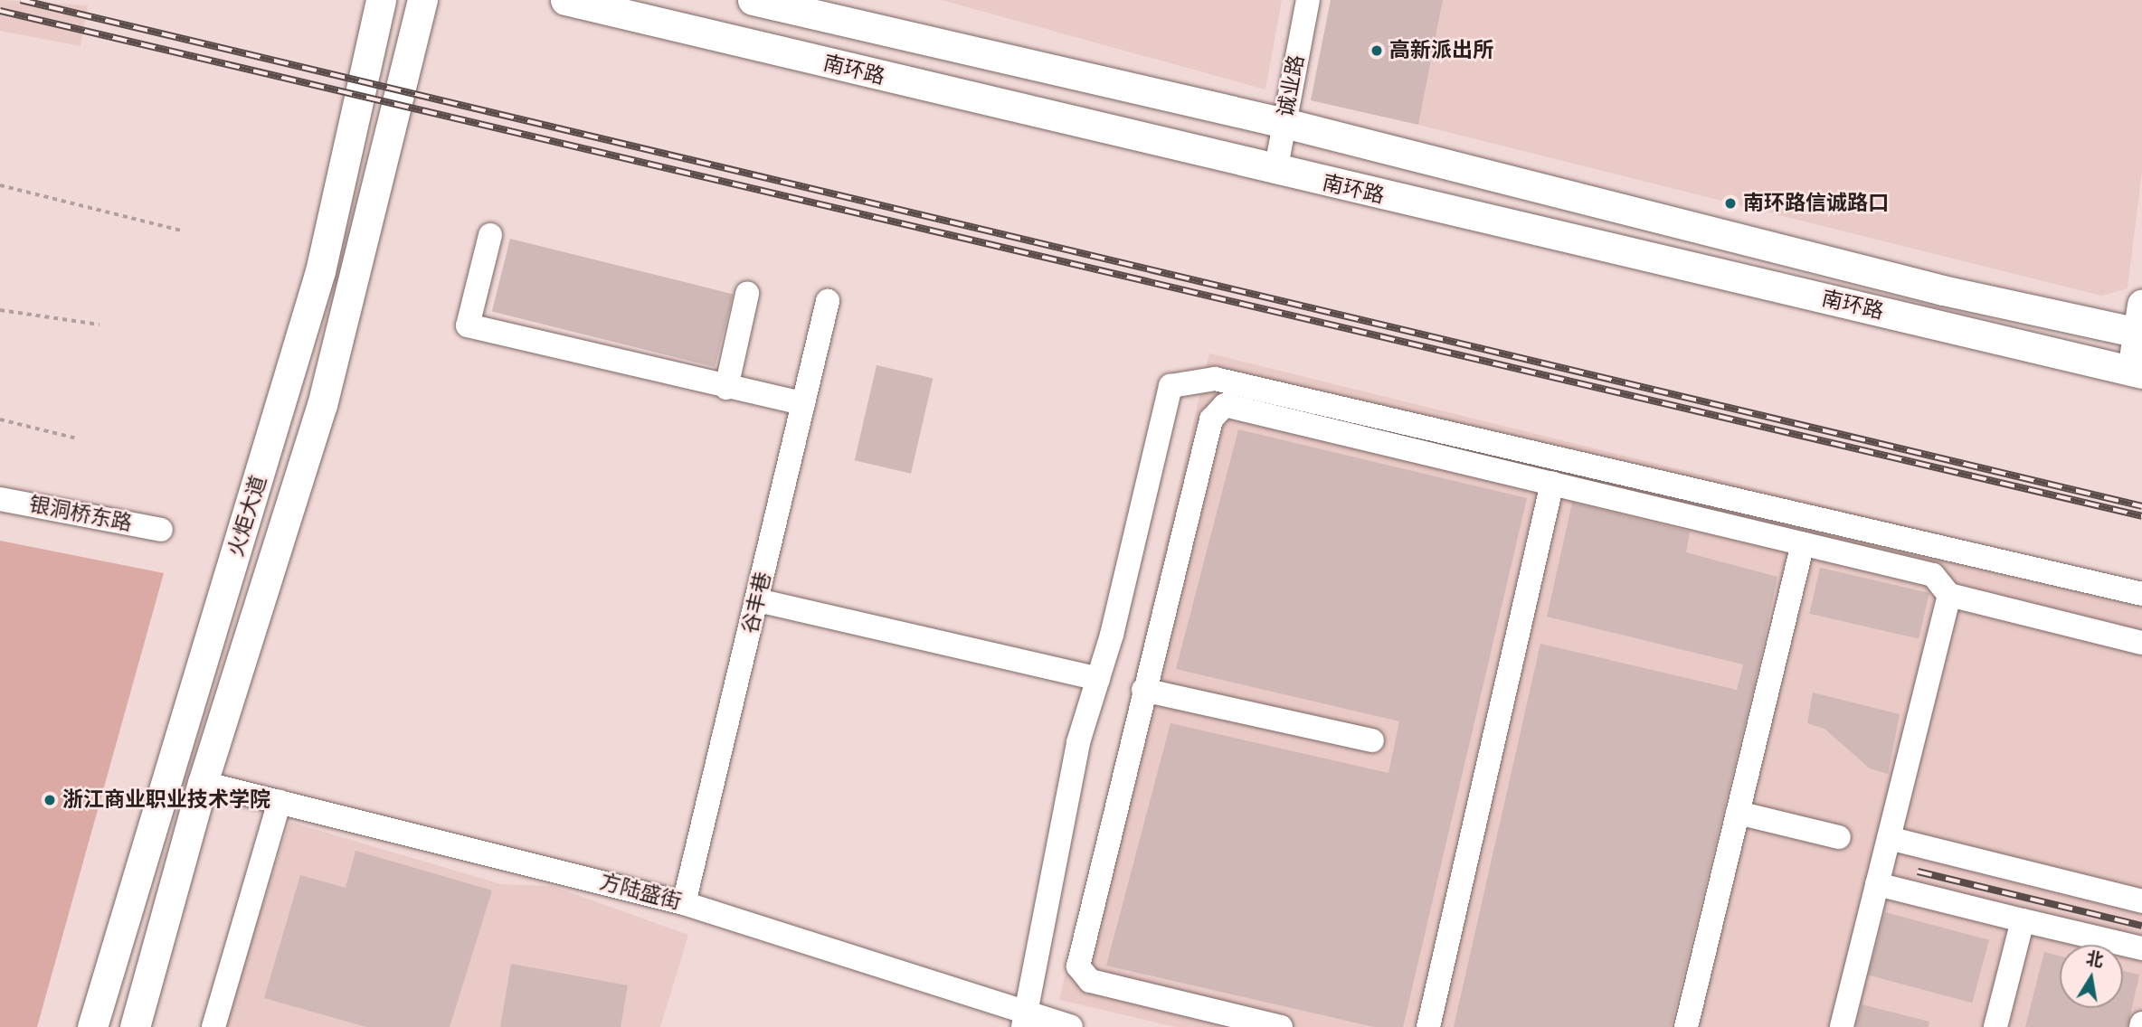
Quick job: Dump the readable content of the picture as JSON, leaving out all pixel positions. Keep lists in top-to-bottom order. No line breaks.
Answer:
{"streets":{"main road":["南环路","火炬大道"],"street":["诚业路","银洞桥东路","谷丰巷","方陆盛街"]},"crossings":[["南环路","诚业路"],["火炬大道","方陆盛街"],["谷丰巷","方陆盛街"]],"places":["高新派出所","南环路信诚路口","浙江商业职业技术学院"],"north":"top"}
